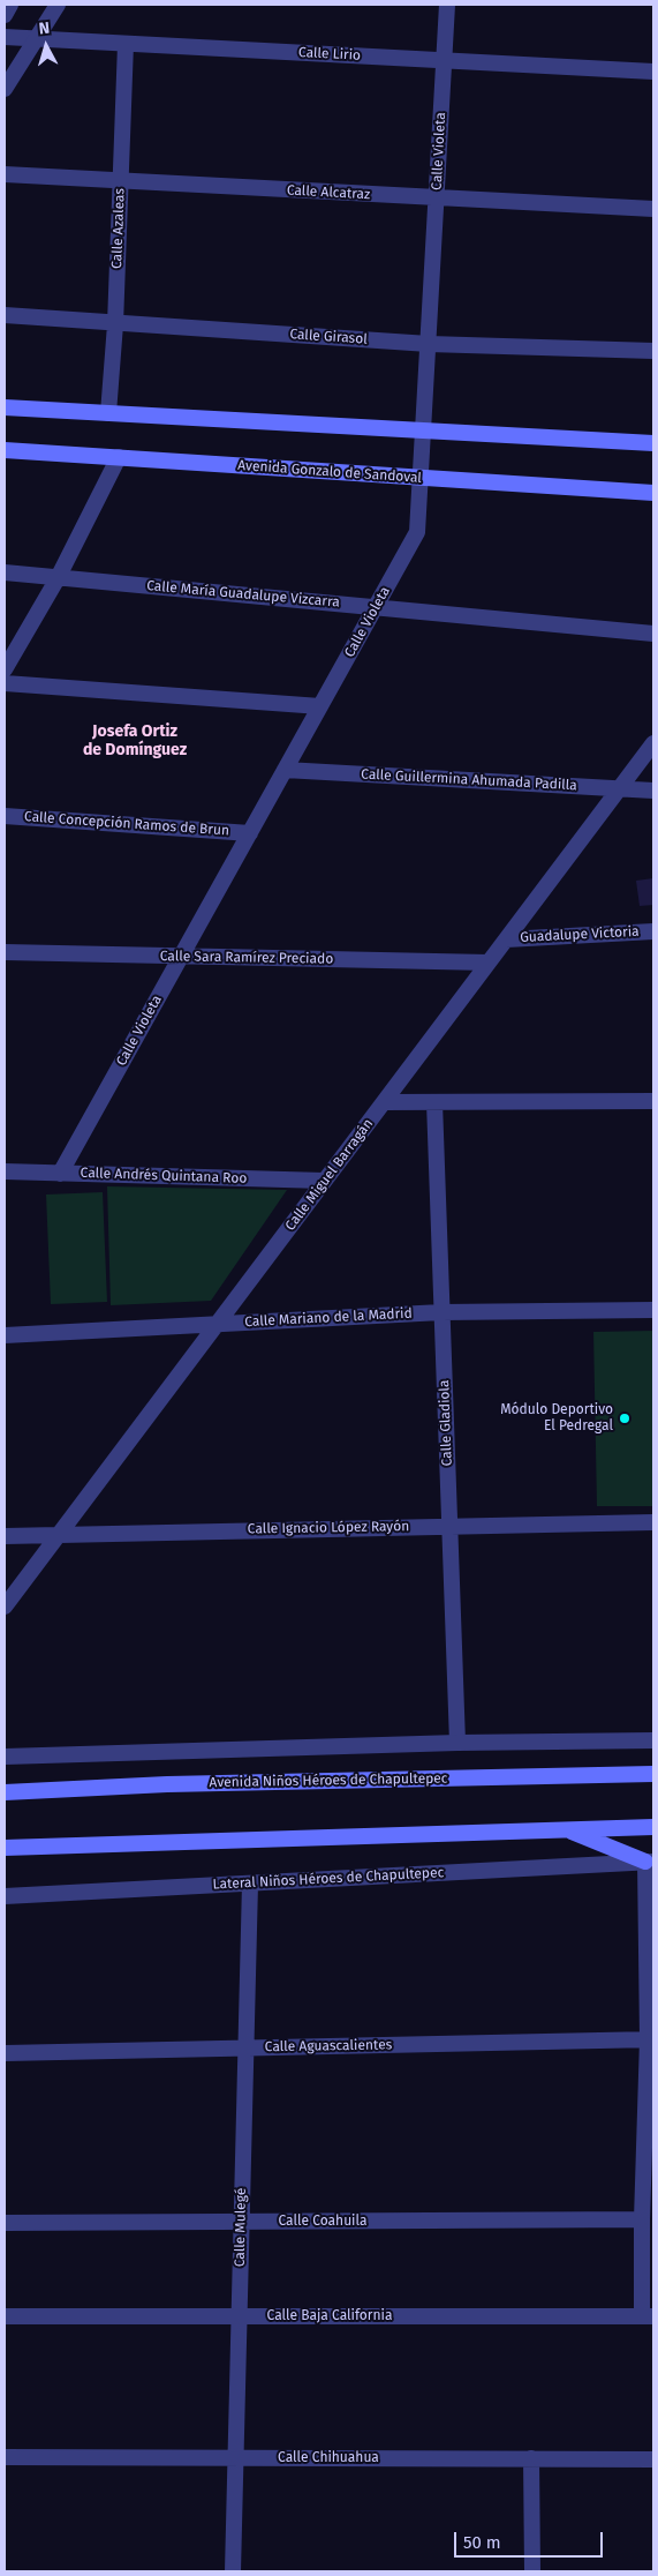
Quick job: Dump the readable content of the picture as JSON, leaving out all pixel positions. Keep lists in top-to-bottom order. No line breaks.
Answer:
{"streets":{"main road":["Avenida Gonzalo de Sandoval","Avenida Niños Héroes de Chapultepec"],"street":["Calle Lirio","Calle Violeta","Calle Alcatraz","Calle Azaleas","Calle Girasol","Calle María Guadalupe Vizcarra","Calle Guillermina Ahumada Padilla","Calle Concepción Ramos de Brun","Guadalupe Victoria","Calle Sara Ramírez Preciado","Calle Miguel Barragán","Calle Andrés Quintana Roo","Calle Mariano de la Madrid","Calle Gladiola","Calle Ignacio López Rayón","Lateral Niños Héroes de Chapultepec","Calle Aguascalientes","Calle Coahuila","Calle Mulegé","Calle Baja California","Calle Chihuahua"]},"crossings":[["Calle Lirio","Calle Violeta"],["Calle Lirio","Calle Azaleas"],["Calle Violeta","Calle Alcatraz"],["Calle Violeta","Calle Girasol"],["Calle Violeta","Avenida Gonzalo de Sandoval"],["Calle Violeta","Calle María Guadalupe Vizcarra"],["Calle Violeta","Calle Guillermina Ahumada Padilla"],["Calle Violeta","Calle Concepción Ramos de Brun"],["Calle Violeta","Calle Sara Ramírez Preciado"],["Calle Violeta","Calle Andrés Quintana Roo"],["Calle Alcatraz","Calle Azaleas"],["Calle Azaleas","Calle Girasol"],["Calle Guillermina Ahumada Padilla","Calle Miguel Barragán"],["Guadalupe Victoria","Calle Miguel Barragán"],["Calle Sara Ramírez Preciado","Calle Miguel Barragán"],["Calle Miguel Barragán","Calle Andrés Quintana Roo"],["Calle Miguel Barragán","Calle Mariano de la Madrid"],["Calle Miguel Barragán","Calle Ignacio López Rayón"],["Calle Mariano de la Madrid","Calle Gladiola"],["Calle Gladiola","Calle Ignacio López Rayón"],["Lateral Niños Héroes de Chapultepec","Calle Mulegé"],["Calle Aguascalientes","Calle Mulegé"],["Calle Coahuila","Calle Mulegé"],["Calle Mulegé","Calle Baja California"],["Calle Mulegé","Calle Chihuahua"]],"districts":["Josefa Ortiz de Domínguez"],"places":["Módulo Deportivo El Pedregal"],"scale_bar":"50 m","north":"top"}
